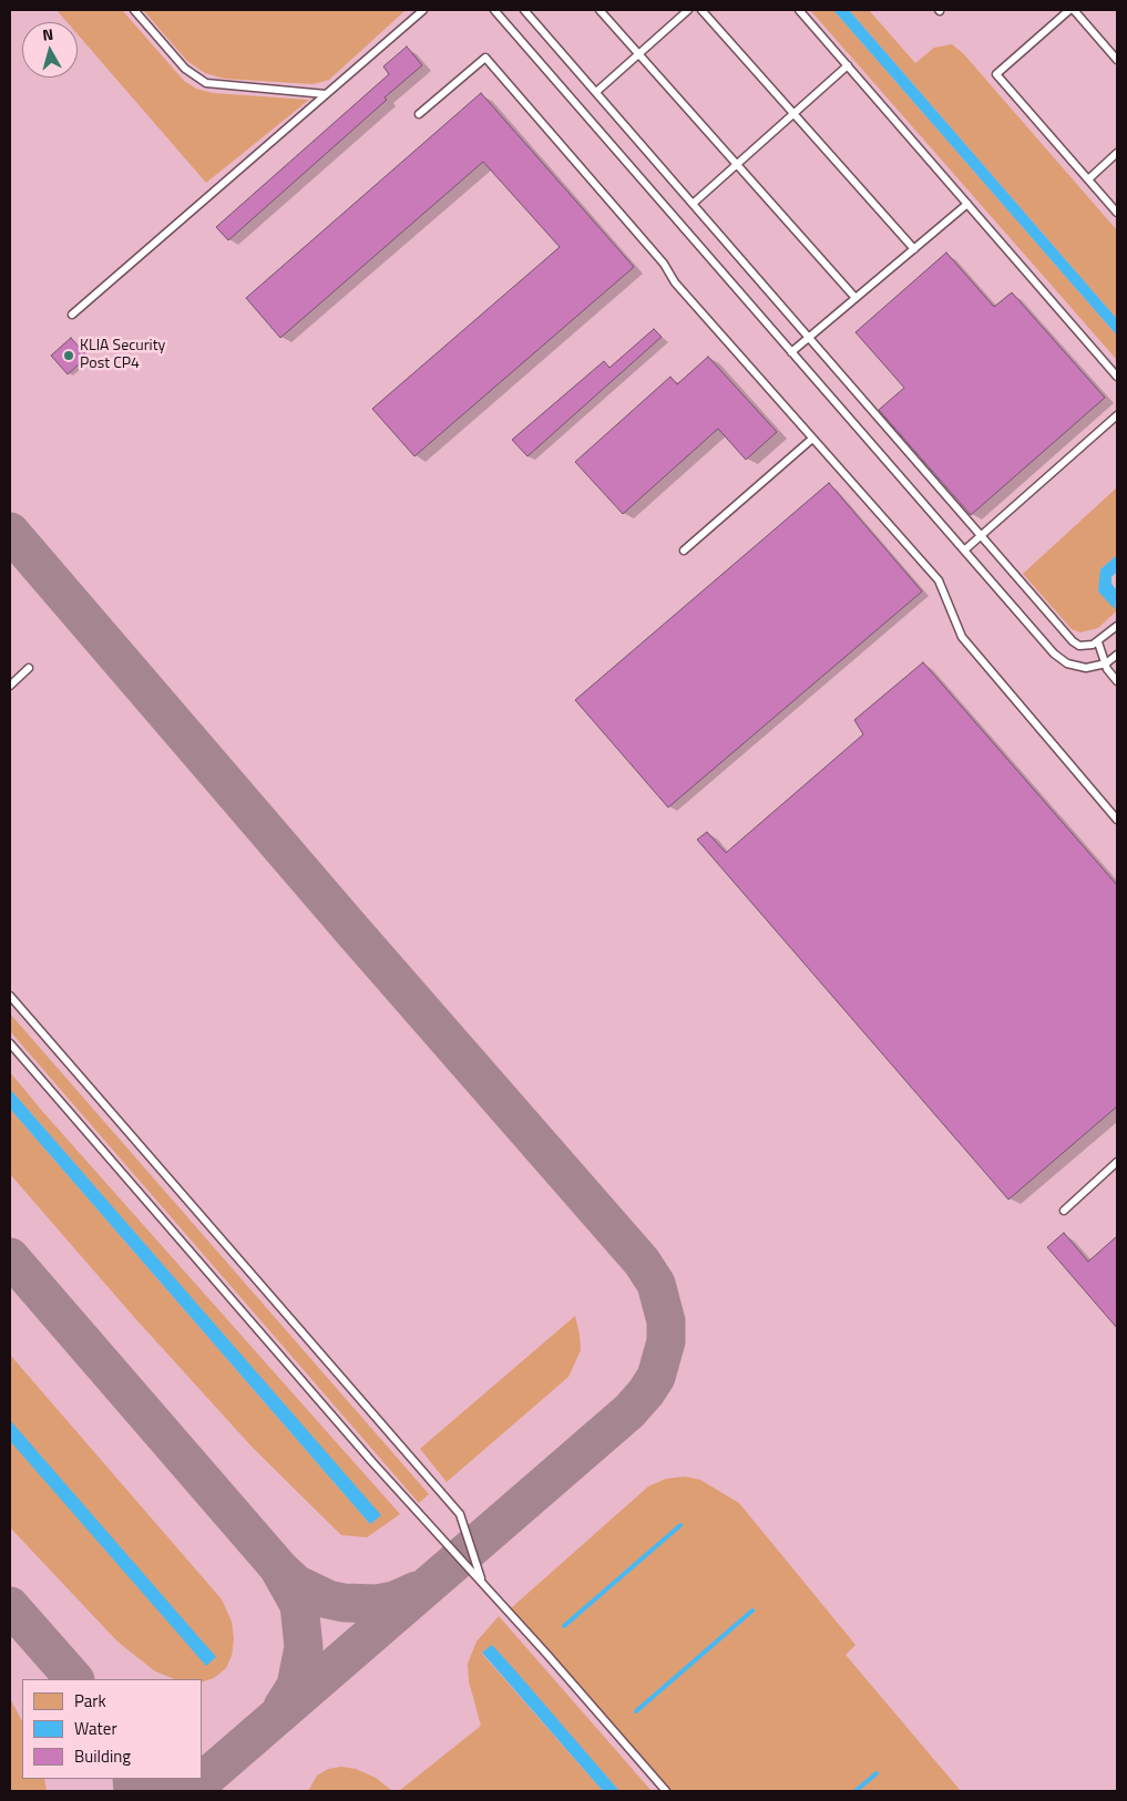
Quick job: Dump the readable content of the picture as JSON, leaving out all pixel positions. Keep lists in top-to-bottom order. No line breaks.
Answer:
{"places":["KLIA Security Post CP4"],"legend":["Park","Water","Building"],"north":"top"}
